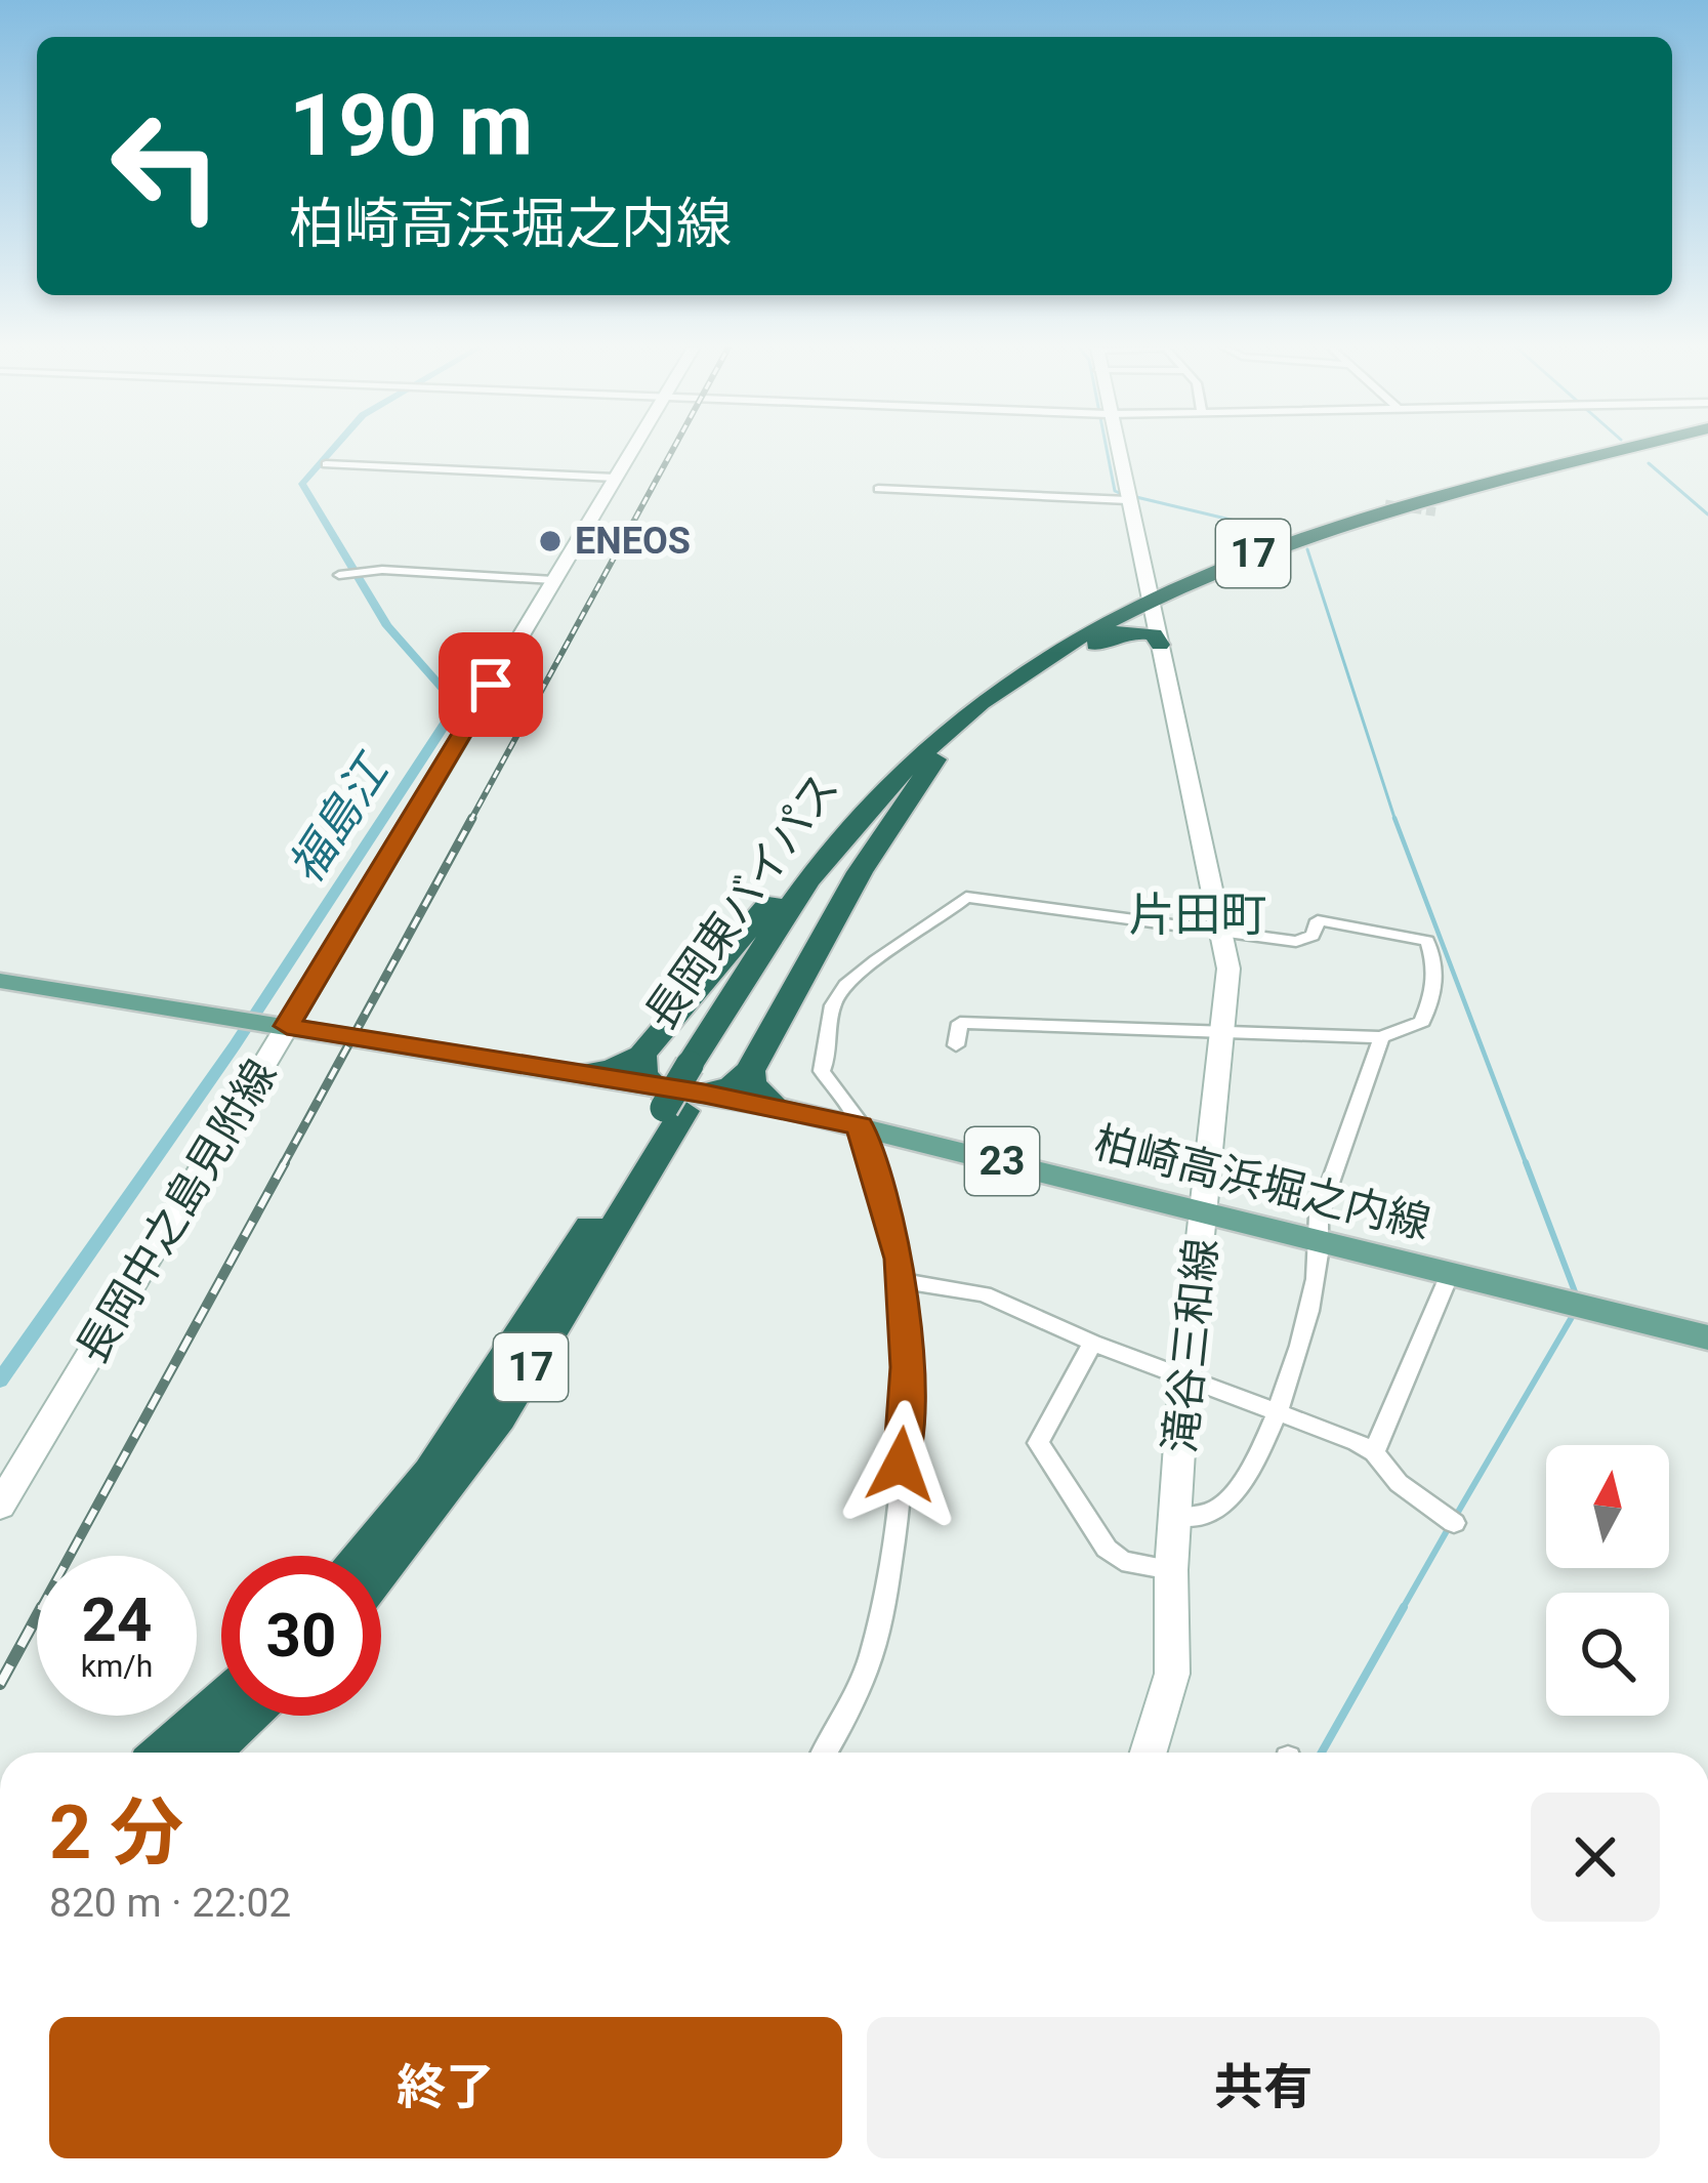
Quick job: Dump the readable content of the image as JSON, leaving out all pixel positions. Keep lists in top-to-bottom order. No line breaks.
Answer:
{"streets":{"highway":["17","長岡東バイパス"],"main road":["23","柏崎高浜堀之内線","長岡中之島見附線","滝谷三和線"]},"crossings":[["17","滝谷三和線"],["長岡東バイパス","柏崎高浜堀之内線"],["23","柏崎高浜堀之内線"],["23","長岡中之島見附線"],["柏崎高浜堀之内線","長岡中之島見附線"],["柏崎高浜堀之内線","滝谷三和線"]],"districts":["片田町"],"water":["福島江"],"places":["ENEOS"],"north":"top","page":{"turn":["190 m","柏崎高浜堀之内線"],"speed":"24 km/h","limit":"30","heading":["2 分","820 m · 22:02"],"buttons":["終了","共有"]}}
